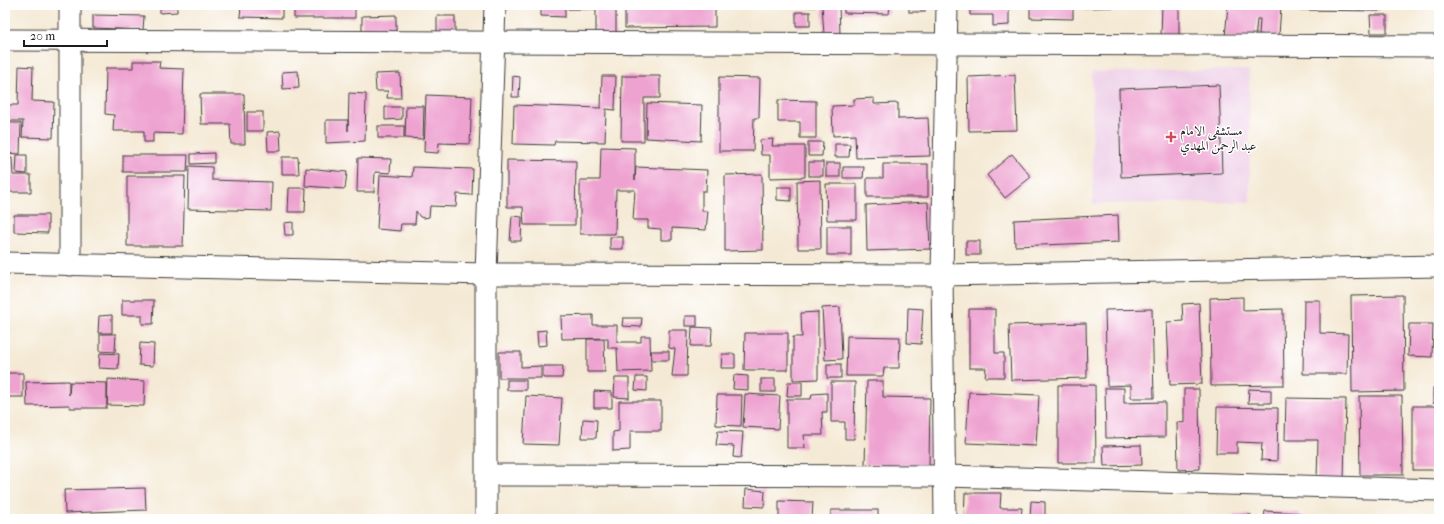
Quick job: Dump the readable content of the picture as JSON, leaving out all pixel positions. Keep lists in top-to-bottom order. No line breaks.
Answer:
{"places":{"health":["مستشفى الامام عبد الرحمن المهدي"]},"scale_bar":"20 m"}
